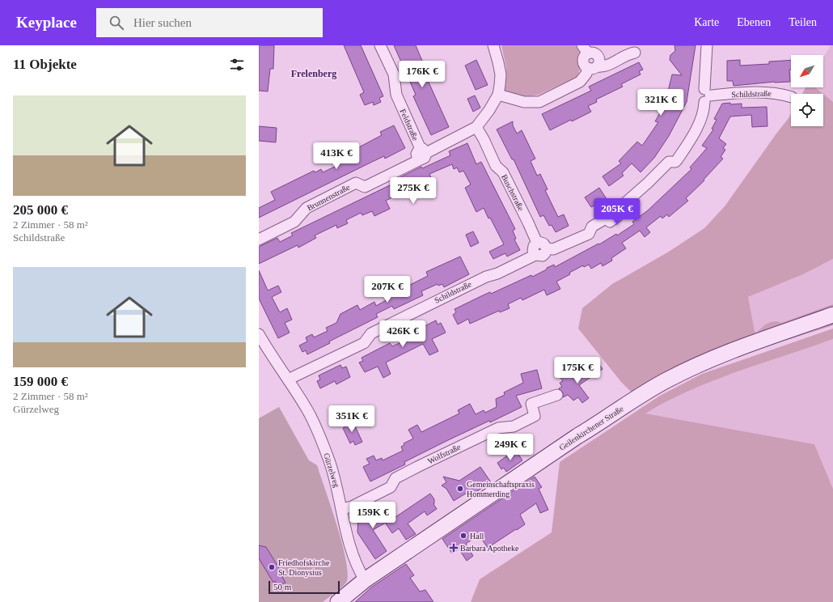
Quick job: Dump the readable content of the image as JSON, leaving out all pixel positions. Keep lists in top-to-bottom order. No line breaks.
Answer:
{"streets":{"main road":["Geilenkirchener Straße"],"street":["Schildstraße","Feldstraße","Buschstraße","Brunnenstraße","Wolfstraße","Gürzelweg"]},"crossings":[["Schildstraße","Buschstraße"],["Schildstraße","Gürzelweg"],["Feldstraße","Brunnenstraße"],["Geilenkirchener Straße","Gürzelweg"],["Wolfstraße","Gürzelweg"]],"districts":["Frelenberg"],"places":{"other":["Gemeinschaftspraxis Hommerding","Hall","Friedhofskirche St. Dionysius"],"health":["Barbara Apotheke"]},"scale_bar":"50 m","north":"bottom left","page":{"header":"Keyplace","search":"Hier suchen","nav":["Karte","Ebenen","Teilen"],"heading":"11 Objekte","price":["176K €","321K €","413K €","275K €","205K €","207K €","426K €","175K €","351K €","249K €","159K €"],"list":[{"name":"205 000 €","note":"2 Zimmer · 58 m² · Schildstraße"},{"name":"159 000 €","note":"2 Zimmer · 58 m² · Gürzelweg"}],"scale":"50 m"}}
